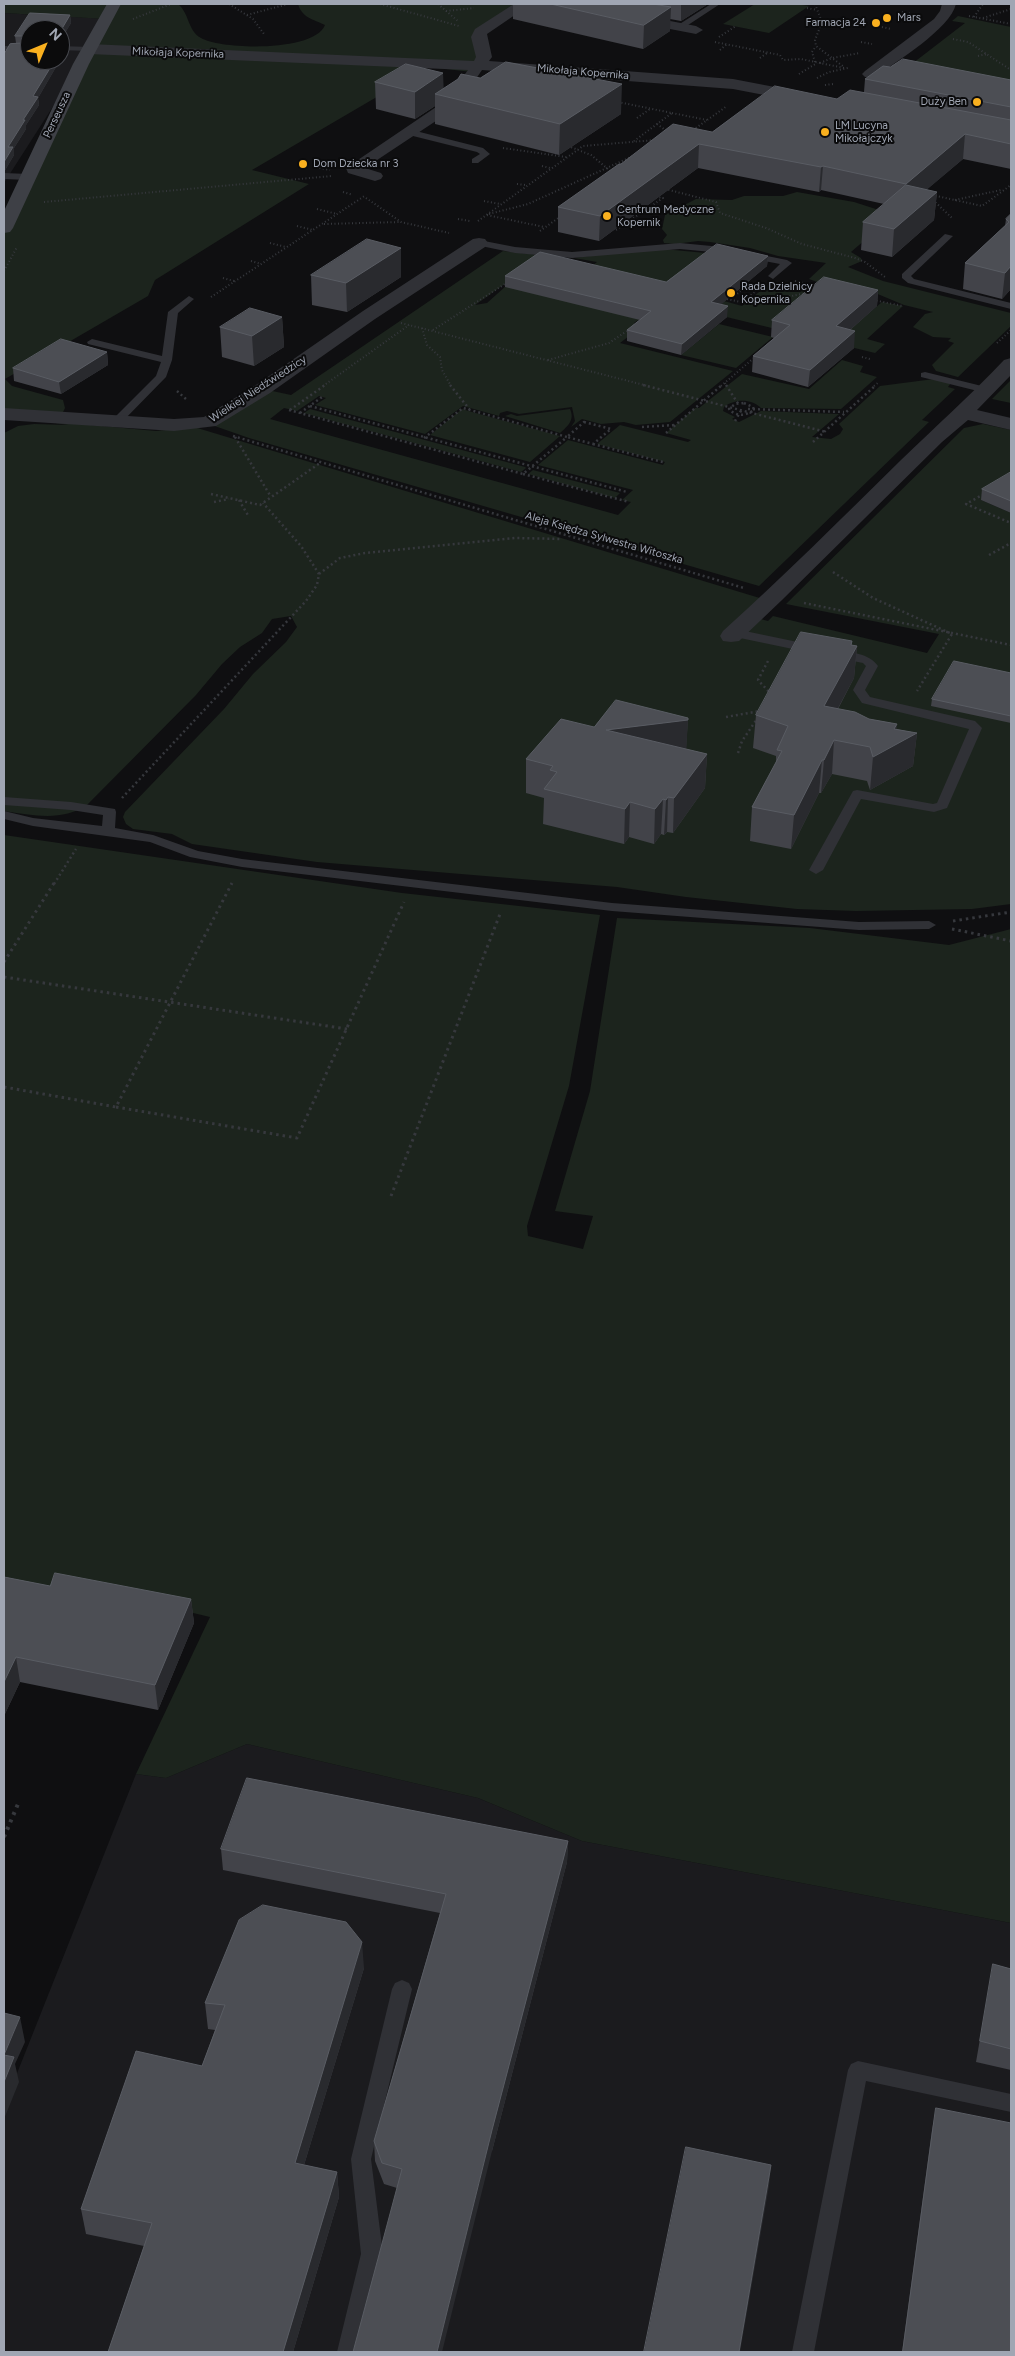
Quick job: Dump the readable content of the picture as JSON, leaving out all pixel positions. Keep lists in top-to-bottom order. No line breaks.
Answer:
{"streets":{"street":["Mikołaja Kopernika","Perseusza","Wielkiej Niedźwiedzicy"],"path":["Aleja Księdza Sylwestra Witoszka"]},"crossings":[["Mikołaja Kopernika","Perseusza"],["Wielkiej Niedźwiedzicy","Aleja Księdza Sylwestra Witoszka"]],"places":["Mars","Farmacja 24","Duży Ben","LM Lucyna Mikołajczyk","Dom Dziecka nr 3","Centrum Medyczne Kopernik","Rada Dzielnicy Kopernika"],"north":"top right"}
